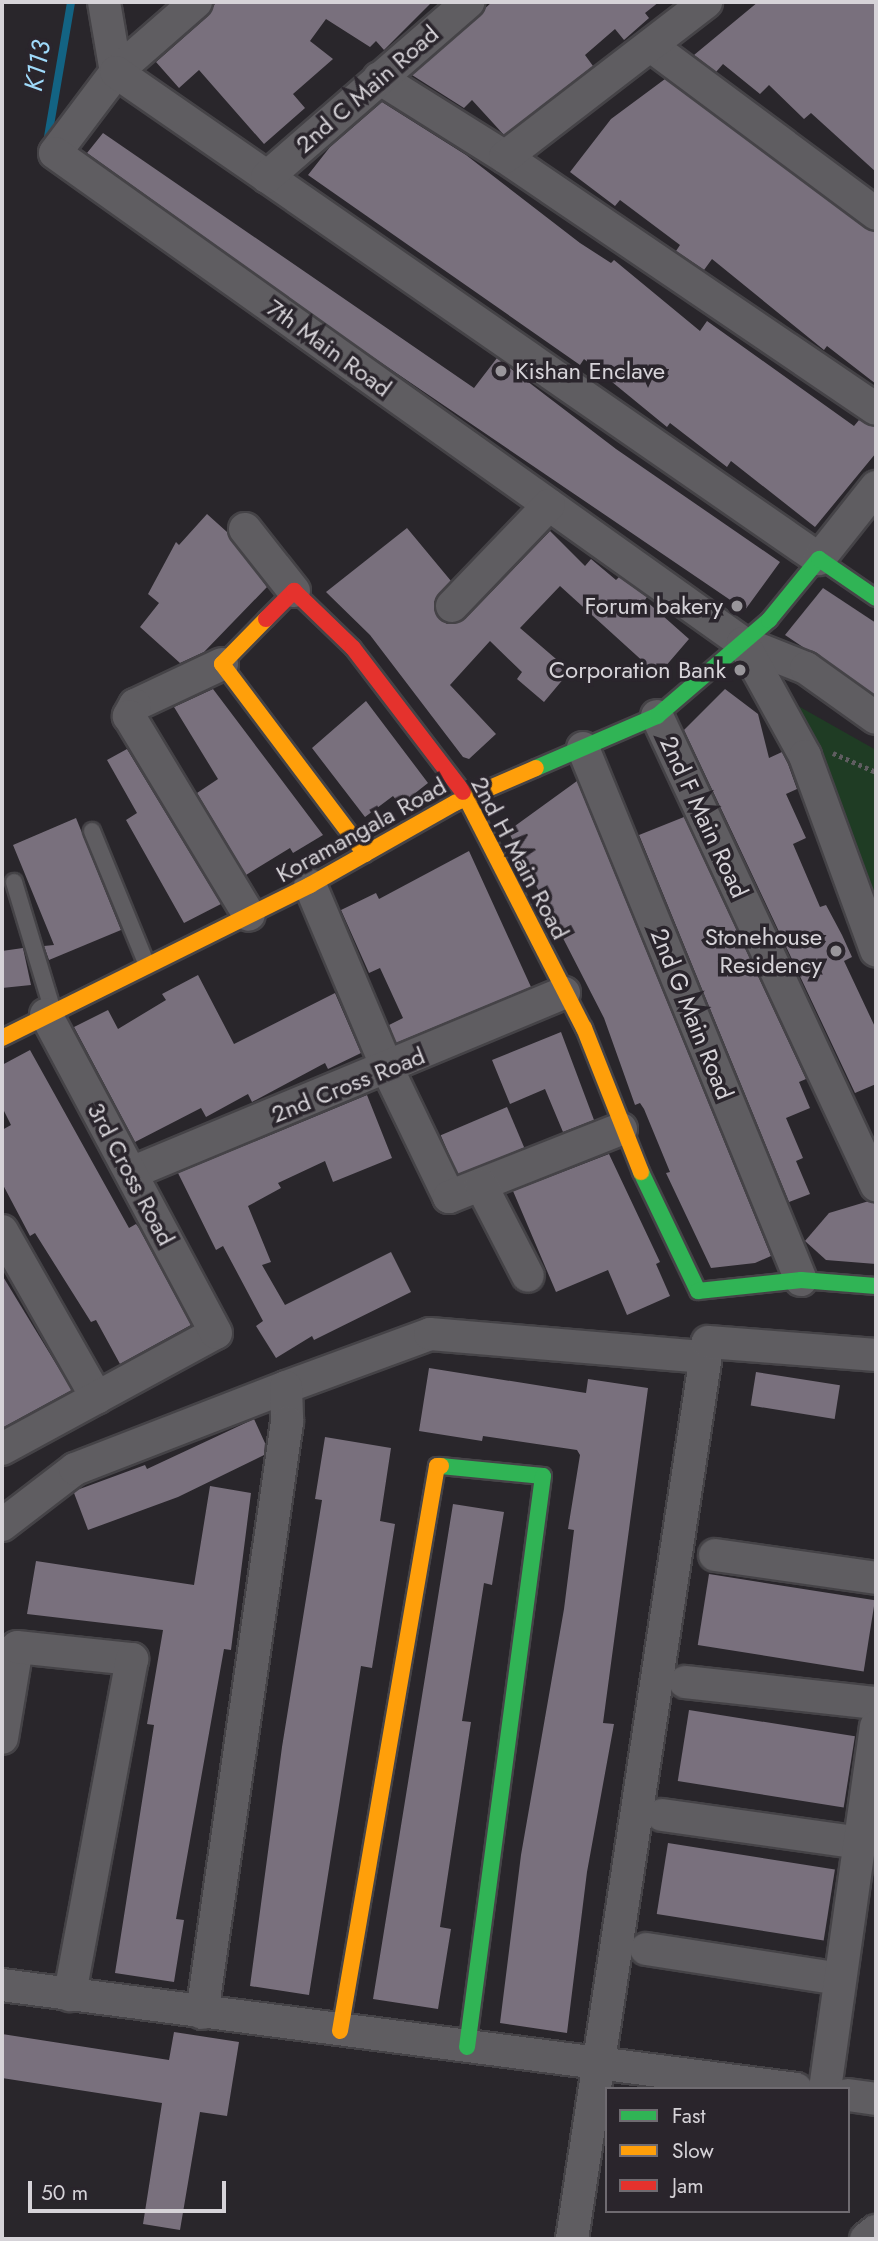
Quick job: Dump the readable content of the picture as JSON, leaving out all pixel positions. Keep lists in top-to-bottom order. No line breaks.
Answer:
{"streets":{"street":["2nd C Main Road","7th Main Road","2nd F Main Road","Koramangala Road","2nd H Main Road","2nd G Main Road","2nd Cross Road","3rd Cross Road"]},"crossings":[["7th Main Road","Koramangala Road"],["2nd F Main Road","Koramangala Road"],["Koramangala Road","2nd H Main Road"],["Koramangala Road","2nd G Main Road"],["Koramangala Road","3rd Cross Road"],["2nd H Main Road","2nd G Main Road"],["2nd H Main Road","2nd Cross Road"],["2nd Cross Road","3rd Cross Road"]],"water":["K113"],"places":["Kishan Enclave","Forum bakery","Corporation Bank","Stonehouse Residency"],"legend":["Fast","Slow","Jam"],"scale_bar":"50 m"}
